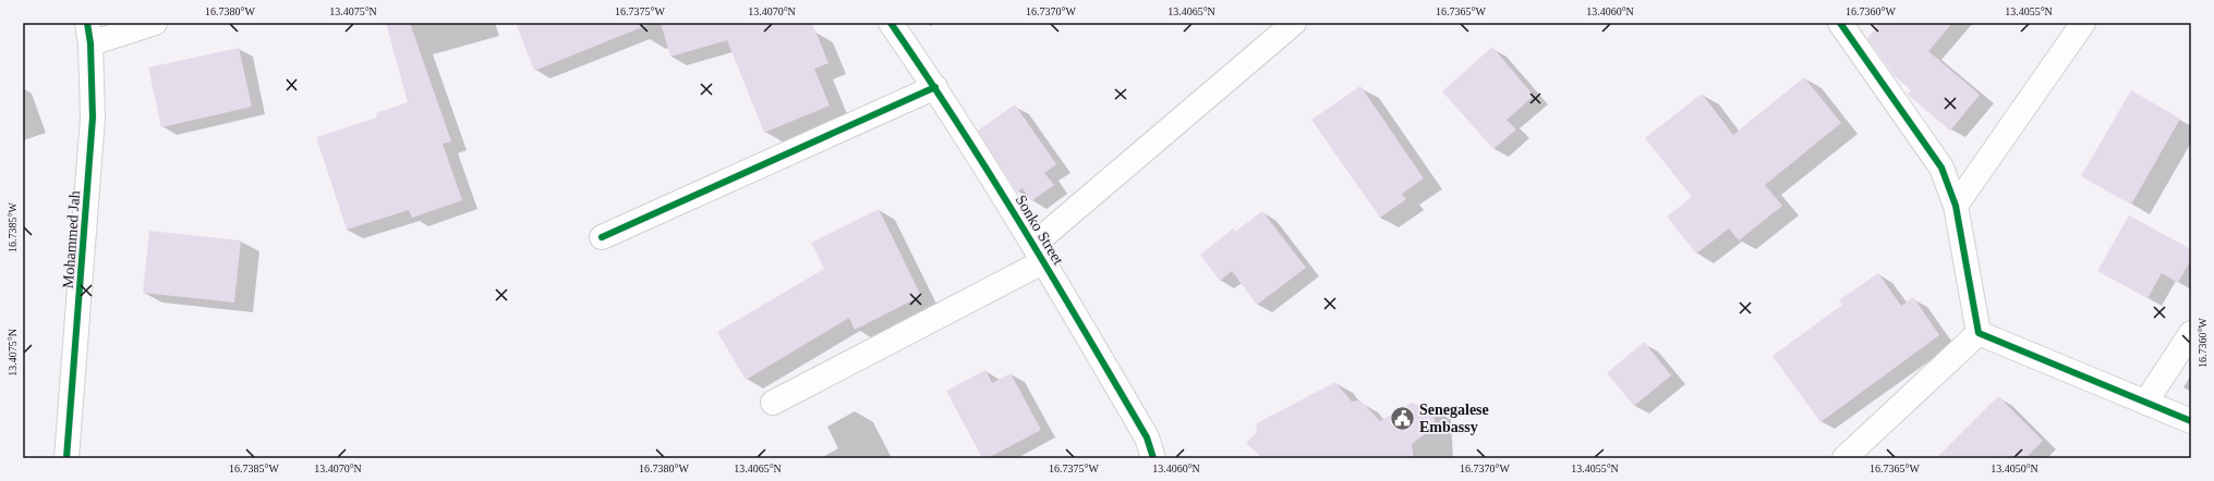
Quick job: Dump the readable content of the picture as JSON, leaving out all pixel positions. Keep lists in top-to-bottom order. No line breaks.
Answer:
{"streets":{"street":["Sonko Street","Mohammed Jah"]},"places":{"public building":["Senegalese Embassy"]},"coordinates":["16.7380°W","13.4075°N","16.7375°W","13.4070°N","16.7370°W","13.4065°N","16.7365°W","13.4060°N","16.7360°W","13.4055°N","16.7385°W","13.4050°N"]}
